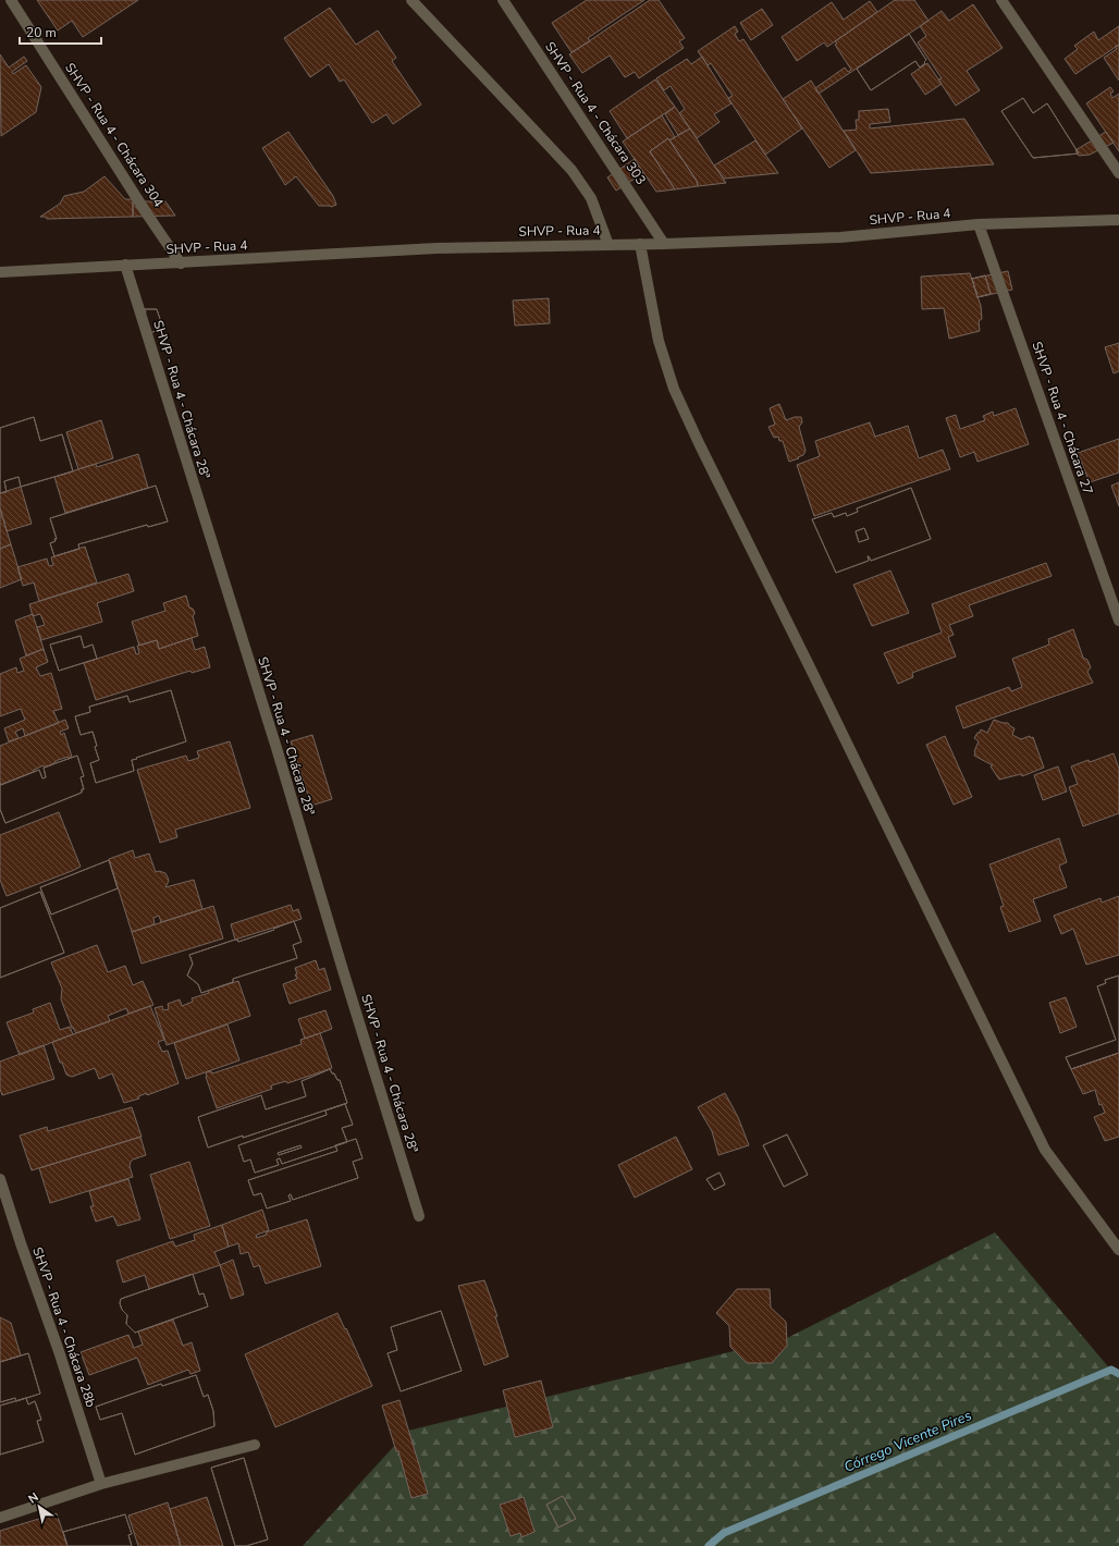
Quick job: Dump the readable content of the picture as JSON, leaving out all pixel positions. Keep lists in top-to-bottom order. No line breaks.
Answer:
{"streets":{"street":["SHVP - Rua 4 - Chácara 303","SHVP - Rua 4 - Chácara 304","SHVP - Rua 4","SHVP - Rua 4 - Chácara 28ª","SHVP - Rua 4 - Chácara 27","SHVP - Rua 4 - Chácara 28b"]},"crossings":[["SHVP - Rua 4 - Chácara 303","SHVP - Rua 4"],["SHVP - Rua 4 - Chácara 304","SHVP - Rua 4"],["SHVP - Rua 4","SHVP - Rua 4 - Chácara 28ª"],["SHVP - Rua 4","SHVP - Rua 4 - Chácara 27"]],"water":["Córrego Vicente Pires"],"scale_bar":"20 m","north":"top left"}
